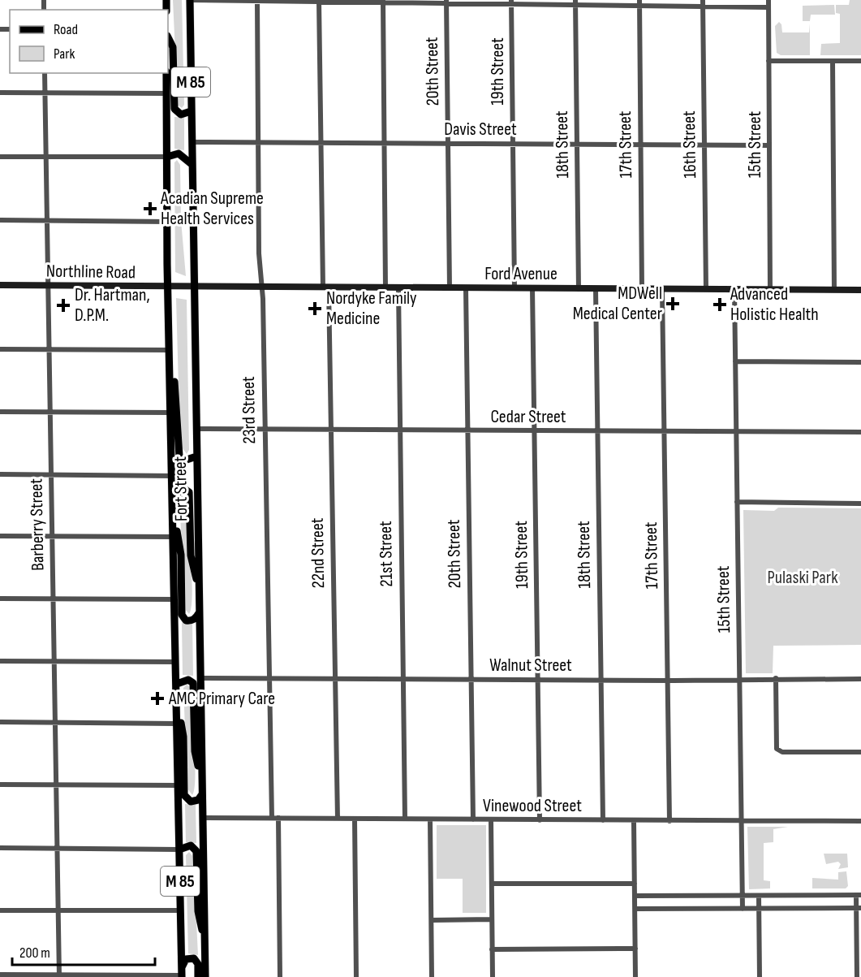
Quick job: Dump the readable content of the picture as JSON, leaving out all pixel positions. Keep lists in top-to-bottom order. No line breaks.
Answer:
{"streets":{"main road":["M 85","Northline Road","Ford Avenue","Fort Street"],"street":["20th Street","19th Street","Davis Street","18th Street","17th Street","16th Street","15th Street","23rd Street","Cedar Street","Barberry Street","22nd Street","21st Street","Walnut Street","Vinewood Street"]},"crossings":[["20th Street","Davis Street"],["20th Street","Ford Avenue"],["20th Street","Cedar Street"],["20th Street","Walnut Street"],["20th Street","Vinewood Street"],["19th Street","Davis Street"],["19th Street","Ford Avenue"],["19th Street","Cedar Street"],["19th Street","Walnut Street"],["19th Street","Vinewood Street"],["Davis Street","18th Street"],["Davis Street","17th Street"],["Davis Street","16th Street"],["Davis Street","15th Street"],["Davis Street","23rd Street"],["Davis Street","Fort Street"],["Davis Street","22nd Street"],["18th Street","Ford Avenue"],["18th Street","Cedar Street"],["18th Street","Walnut Street"],["18th Street","Vinewood Street"],["17th Street","Ford Avenue"],["17th Street","Cedar Street"],["17th Street","Walnut Street"],["17th Street","Vinewood Street"],["16th Street","Ford Avenue"],["15th Street","Ford Avenue"],["15th Street","Cedar Street"],["15th Street","Walnut Street"],["15th Street","Vinewood Street"],["Northline Road","Ford Avenue"],["Northline Road","Fort Street"],["Northline Road","Barberry Street"],["Ford Avenue","23rd Street"],["Ford Avenue","Fort Street"],["Ford Avenue","22nd Street"],["Ford Avenue","21st Street"],["23rd Street","Cedar Street"],["23rd Street","Walnut Street"],["23rd Street","Vinewood Street"],["Cedar Street","Fort Street"],["Cedar Street","22nd Street"],["Cedar Street","21st Street"],["Fort Street","Walnut Street"],["Fort Street","Vinewood Street"],["22nd Street","Walnut Street"],["22nd Street","Vinewood Street"],["21st Street","Walnut Street"],["21st Street","Vinewood Street"]],"parks":["Pulaski Park"],"places":{"health":["Acadian Supreme Health Services","MDWell Medical Center","Advanced Holistic Health","Dr. Hartman, D.P.M.","Nordyke Family Medicine","AMC Primary Care"]},"legend":["Road","Park"],"scale_bar":"200 m"}
